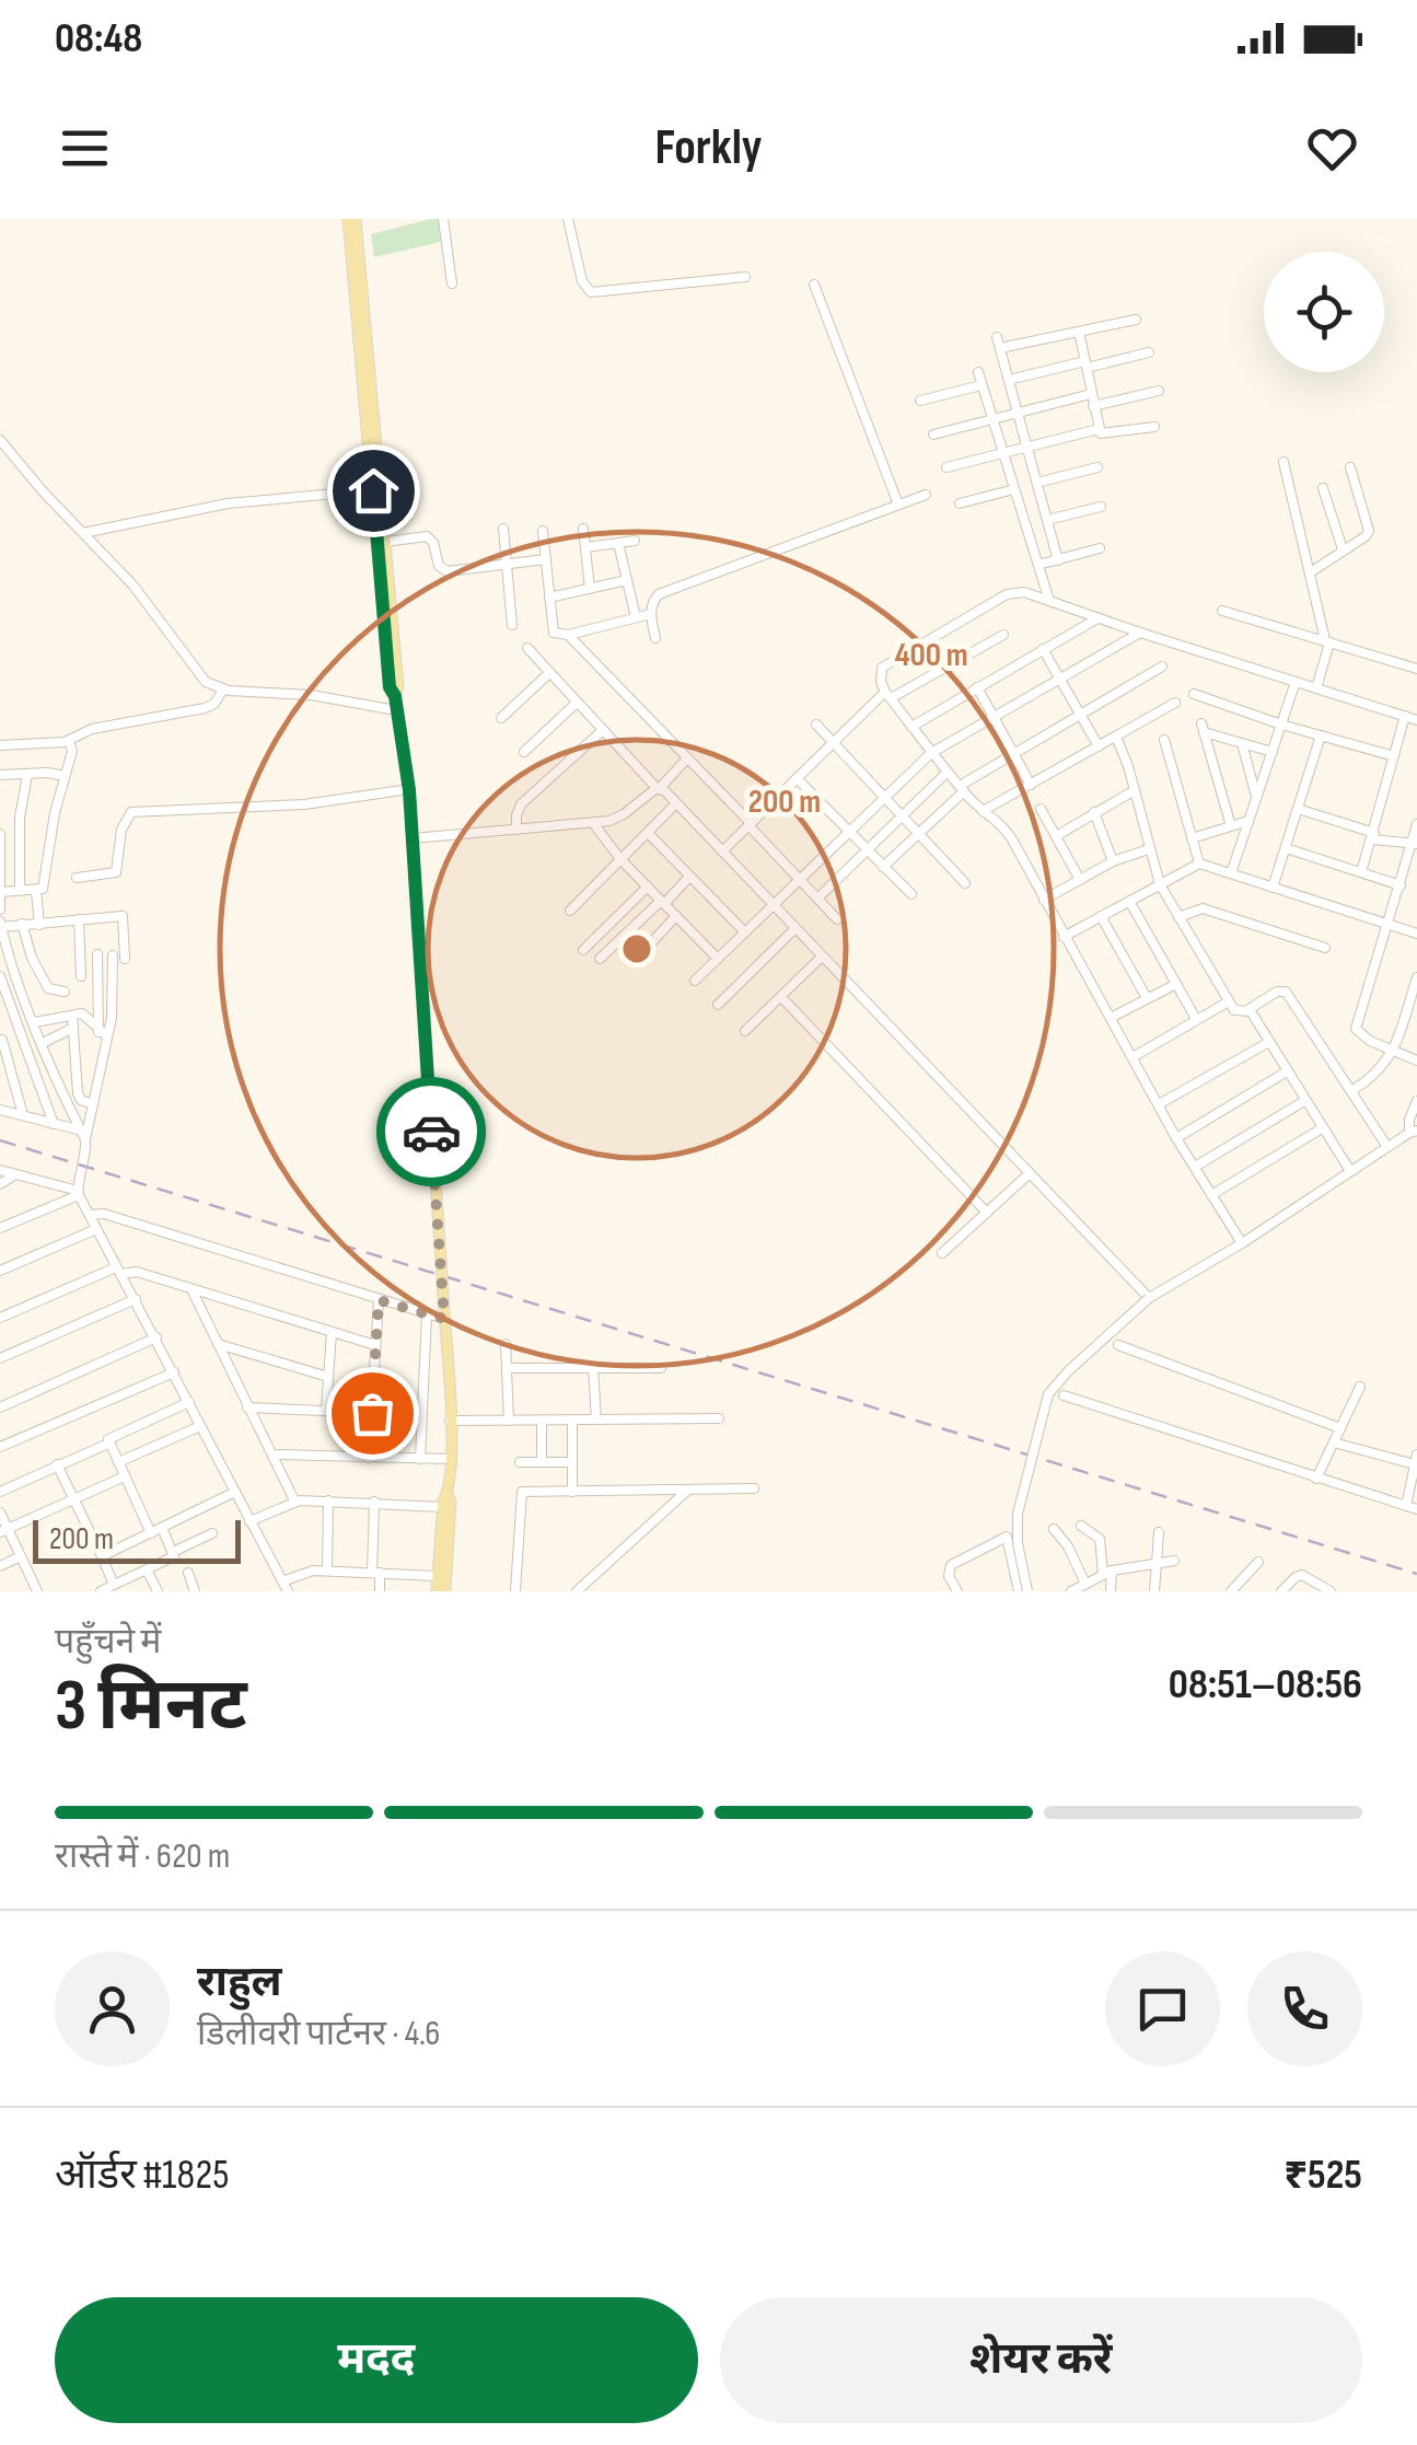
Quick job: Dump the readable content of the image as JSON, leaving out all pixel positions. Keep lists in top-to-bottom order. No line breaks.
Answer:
{"scale_bar":"200 m","page":{"status":"08:48","header":"Forkly","scale":"200 m","heading":["3 मिनट","पहुँचने में","08:51–08:56"],"panel":["राहुल","डिलीवरी पार्टनर · 4.6","ऑर्डर #1825","₹525"],"bar":"रास्ते में · 620 m","buttons":["मदद","शेयर करें"]},"rings":["400 m","200 m"]}
